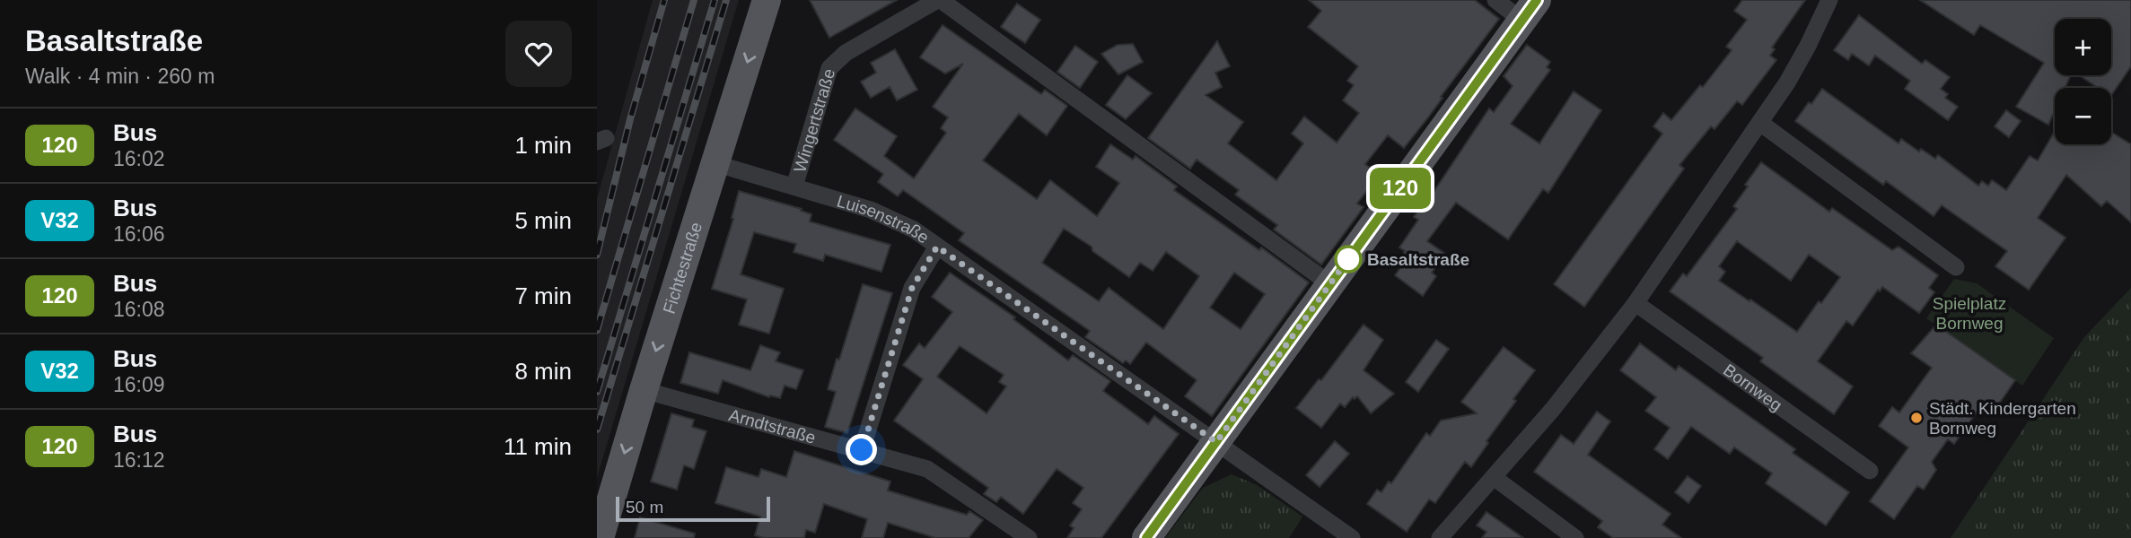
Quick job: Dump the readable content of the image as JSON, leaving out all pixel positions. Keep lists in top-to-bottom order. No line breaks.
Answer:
{"streets":{"main road":["Fichtestraße"],"street":["Wingertstraße","Luisenstraße","Bornweg","Arndtstraße"]},"crossings":[["Wingertstraße","Luisenstraße"],["Luisenstraße","Fichtestraße"],["Fichtestraße","Arndtstraße"]],"one_way":["Fichtestraße"],"parks":["Spielplatz Bornweg"],"places":["Basaltstraße","Städt. Kindergarten Bornweg"],"lines":["bus line 120"],"scale_bar":"50 m","page":{"heading":["Basaltstraße","Walk · 4 min · 260 m"],"on_map":"120","map_buttons":["+","−"],"list":[{"mark":"120","name":"Bus","note":"16:02","value":"1 min"},{"mark":"V32","name":"Bus","note":"16:06","value":"5 min"},{"mark":"120","name":"Bus","note":"16:08","value":"7 min"},{"mark":"V32","name":"Bus","note":"16:09","value":"8 min"},{"mark":"120","name":"Bus","note":"16:12","value":"11 min"}],"scale":"50 m"}}
